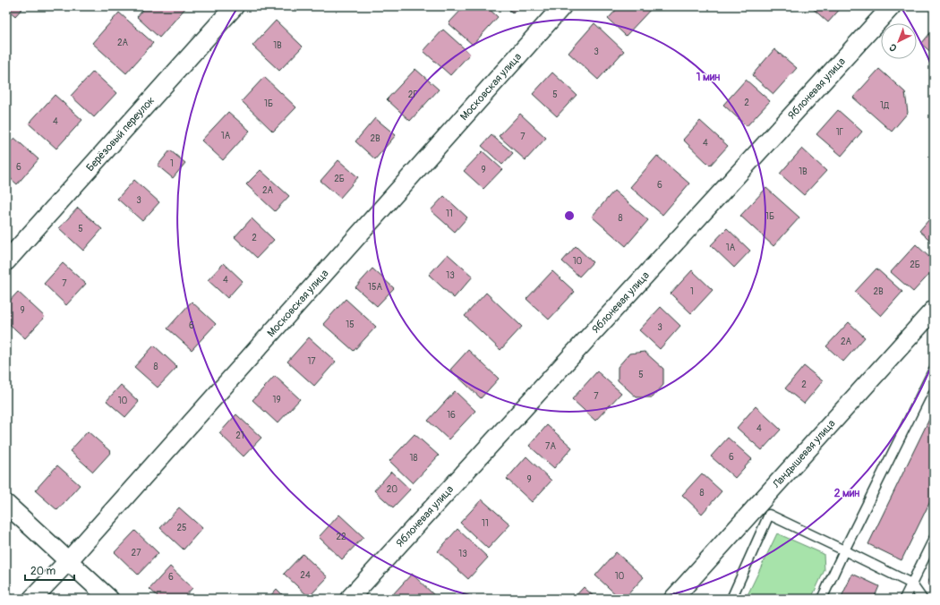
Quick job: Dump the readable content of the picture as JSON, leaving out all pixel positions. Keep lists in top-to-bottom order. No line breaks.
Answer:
{"streets":{"street":["Московская улица","Яблоневая улица","Берёзовый переулок","Ландышевая улица"]},"house_numbers":["2А","1В","3","2Г","5","2","1Б","1Д","4","1Г","1А","7","2В","4","1","6","9","1В","2Б","6","2А","3","11","1Б","8","5","2","1А","10","2Б","13","4","7","15А","1","2В","9","15","6","3","2А","17","8","5","2","7","19","10","16","4","21","7А","6","18","9","20","8","11","25","22","27","13","24","10","6"],"scale_bar":"20 m","north":"bottom left","rings":["1 мин","2 мин"]}
